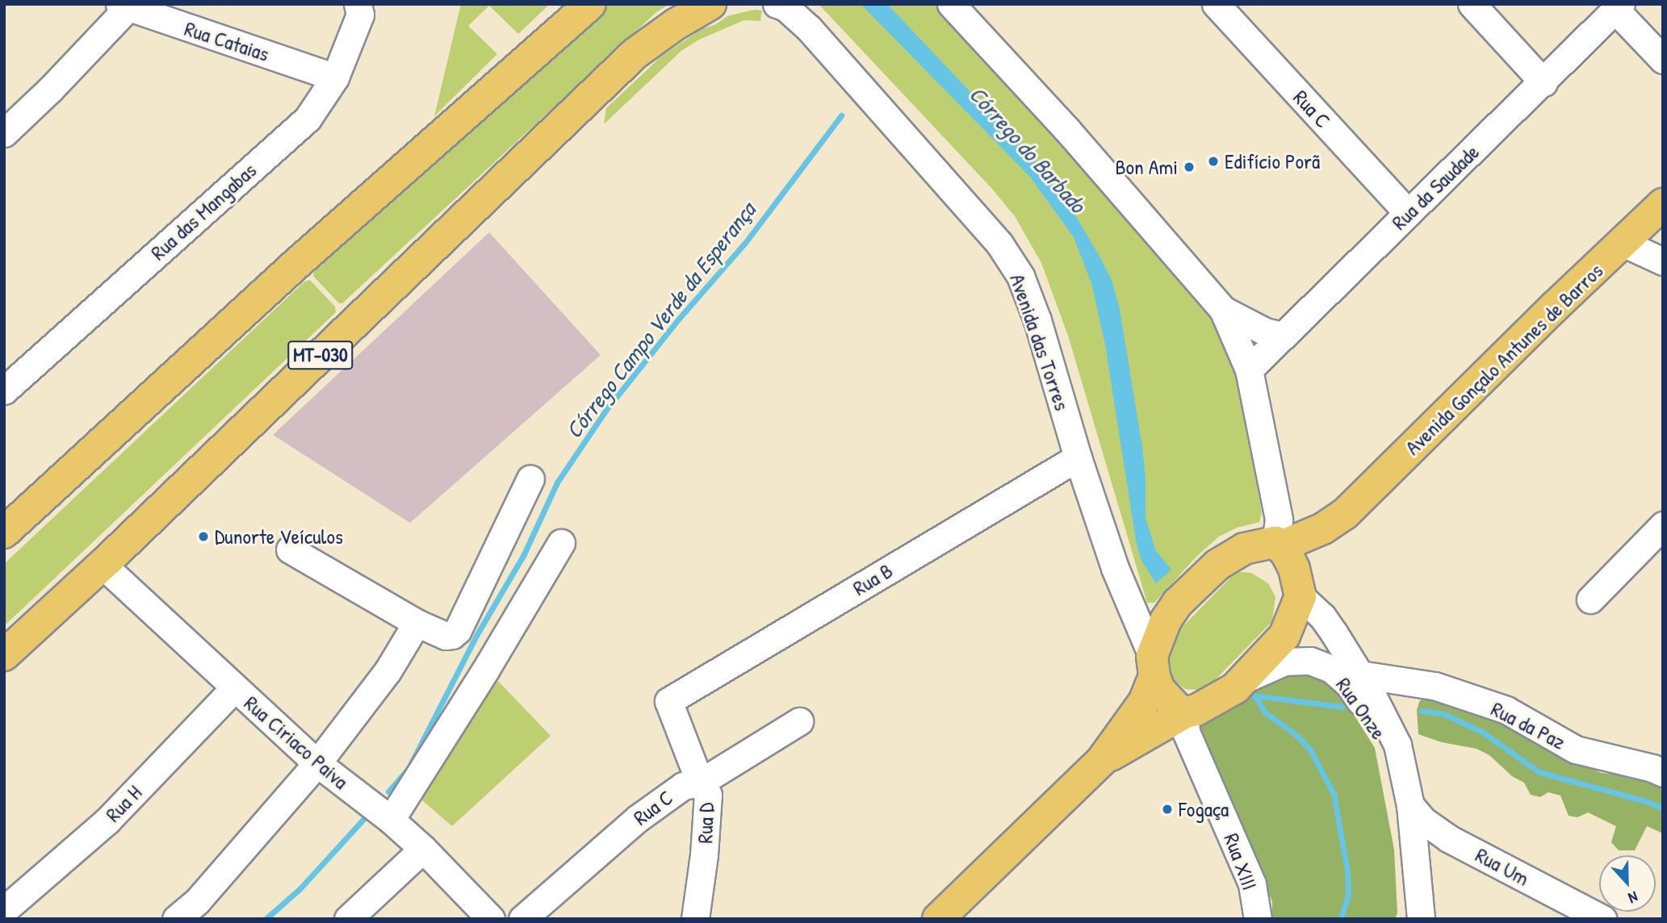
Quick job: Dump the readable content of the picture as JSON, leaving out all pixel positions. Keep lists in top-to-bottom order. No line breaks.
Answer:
{"streets":{"main road":["MT-030","Avenida Gonçalo Antunes de Barros"],"street":["Rua Cataias","Rua C","Rua da Saudade","Rua das Mangabas","Avenida das Torres","Rua B","Rua Onze","Rua da Paz","Rua Ciriaco Paiva","Rua H","Rua D","Rua XIII","Rua Um"]},"crossings":[["Rua Cataias","Rua das Mangabas"],["Rua C","Rua da Saudade"],["Rua C","Rua D"],["Avenida das Torres","Avenida Gonçalo Antunes de Barros"],["Avenida das Torres","Rua B"],["MT-030","Rua Ciriaco Paiva"],["Avenida Gonçalo Antunes de Barros","Rua Onze"],["Avenida Gonçalo Antunes de Barros","Rua XIII"],["Rua B","Rua D"],["Rua Onze","Rua da Paz"],["Rua Onze","Rua Um"],["Rua Ciriaco Paiva","Rua H"]],"water":["Córrego do Barbado","Córrego Campo Verde da Esperança"],"places":["Edifício Porã","Bon Ami","Dunorte Veículos","Fogaça"],"north":"bottom"}
